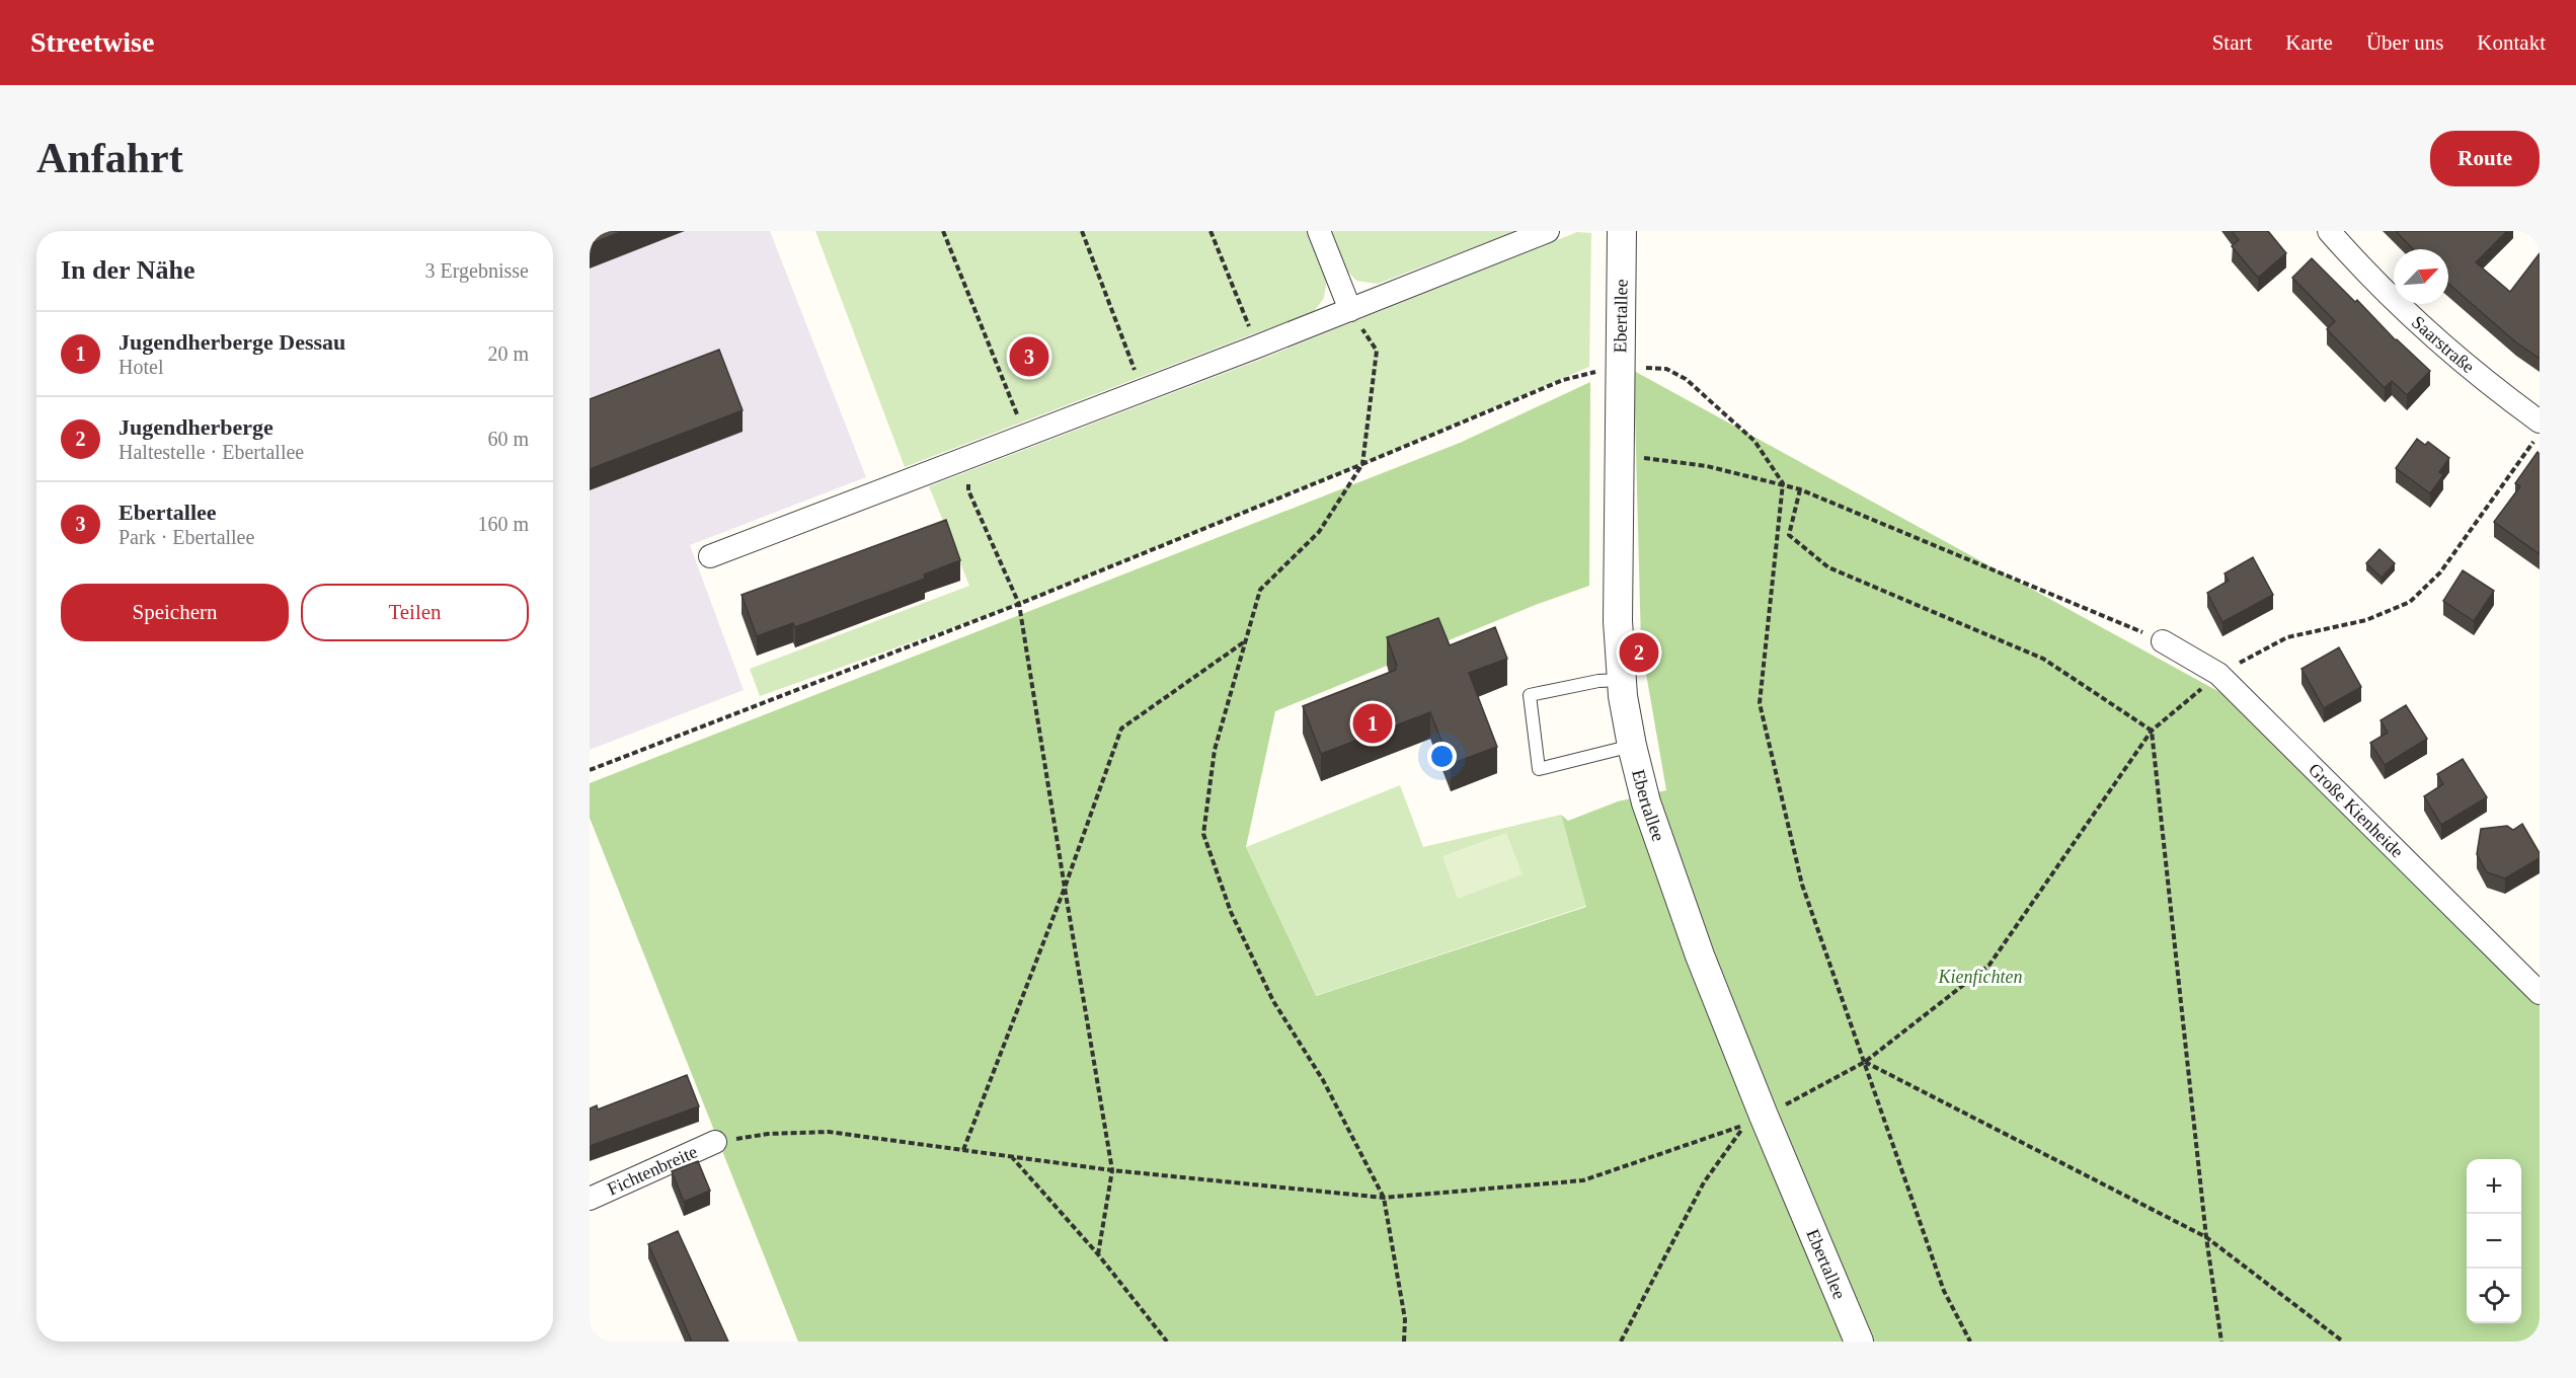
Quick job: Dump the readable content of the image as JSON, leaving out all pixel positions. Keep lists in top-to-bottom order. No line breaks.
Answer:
{"streets":{"street":["Ebertallee","Saarstraße","Große Kienheide","Fichtenbreite"]},"parks":["Kienfichten"],"north":"top right","page":{"header":"Streetwise","nav":["Start","Karte","Über uns","Kontakt"],"buttons":["Route",["Speichern","Teilen"]],"title":"Anfahrt","heading":["In der Nähe","3 Ergebnisse"],"list":[{"mark":"1","name":"Jugendherberge Dessau","note":"Hotel","value":"20 m"},{"mark":"2","name":"Jugendherberge","note":"Haltestelle · Ebertallee","value":"60 m"},{"mark":"3","name":"Ebertallee","note":"Park · Ebertallee","value":"160 m"}],"pins":["3","2","1"],"map_buttons":["+","−"]}}
